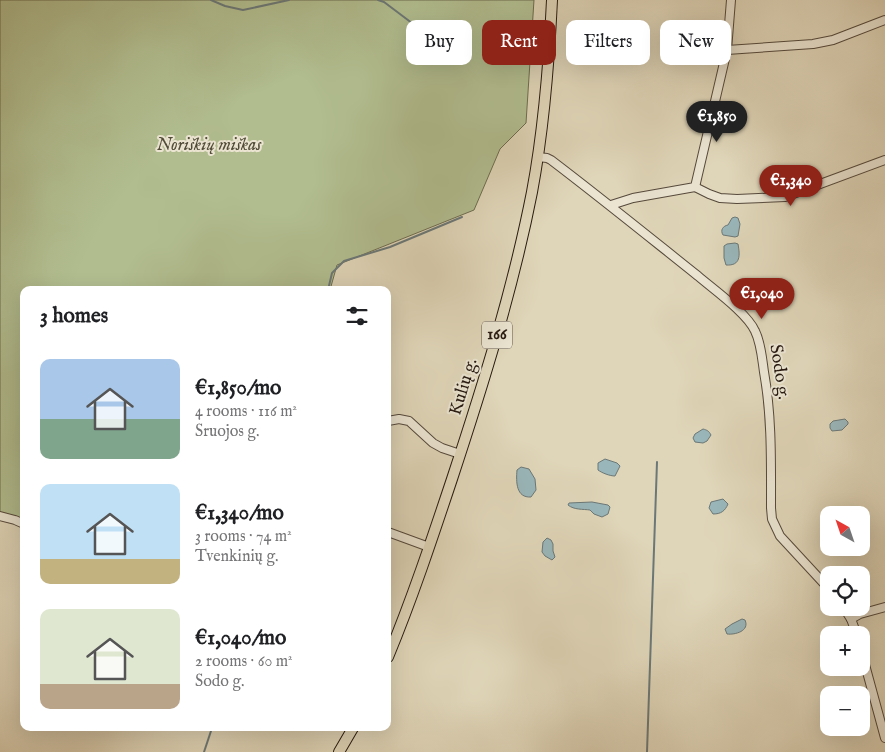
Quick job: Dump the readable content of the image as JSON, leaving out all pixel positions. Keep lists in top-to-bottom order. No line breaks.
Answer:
{"streets":{"main road":["166","Kulių g."],"street":["Sodo g."]},"crossings":[["Sodo g.","Kulių g."]],"parks":["Noriškių miškas"],"north":"top left","page":{"chip":["Buy","Rent","Filters","New"],"price":["€1,850","€1,340","€1,040"],"heading":"3 homes","list":[{"name":"€1,850/mo","note":"4 rooms · 116 m² · Sruojos g."},{"name":"€1,340/mo","note":"3 rooms · 74 m² · Tvenkinių g."},{"name":"€1,040/mo","note":"2 rooms · 60 m² · Sodo g."}],"map_buttons":["+","−"]}}
